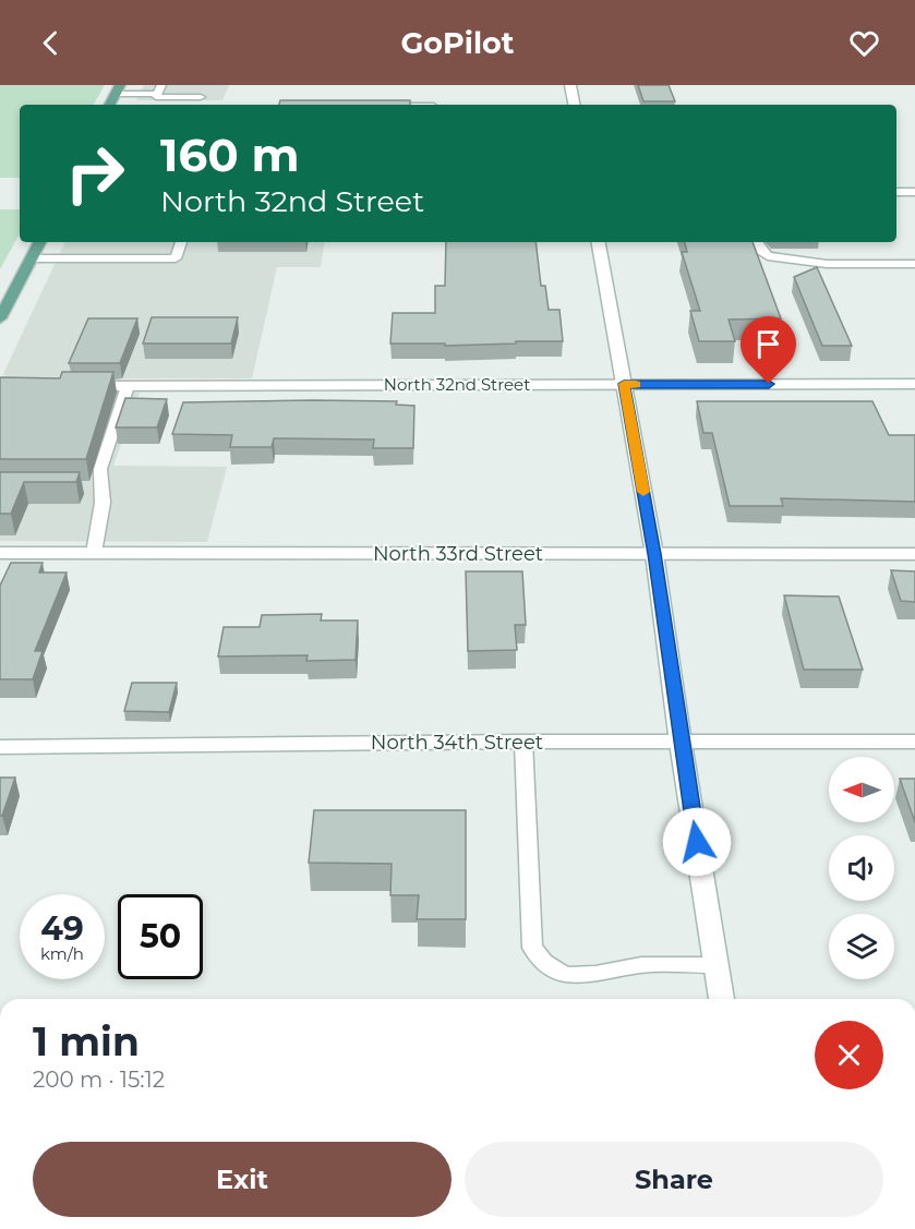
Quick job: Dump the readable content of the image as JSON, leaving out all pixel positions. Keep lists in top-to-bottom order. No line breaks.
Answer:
{"streets":{"street":["North 32nd Street","North 33rd Street","North 34th Street"]},"north":"left","page":{"header":"GoPilot","turn":["160 m","North 32nd Street"],"speed":"49 km/h","limit":"50","heading":["1 min","200 m · 15:12"],"buttons":["Exit","Share"]}}
